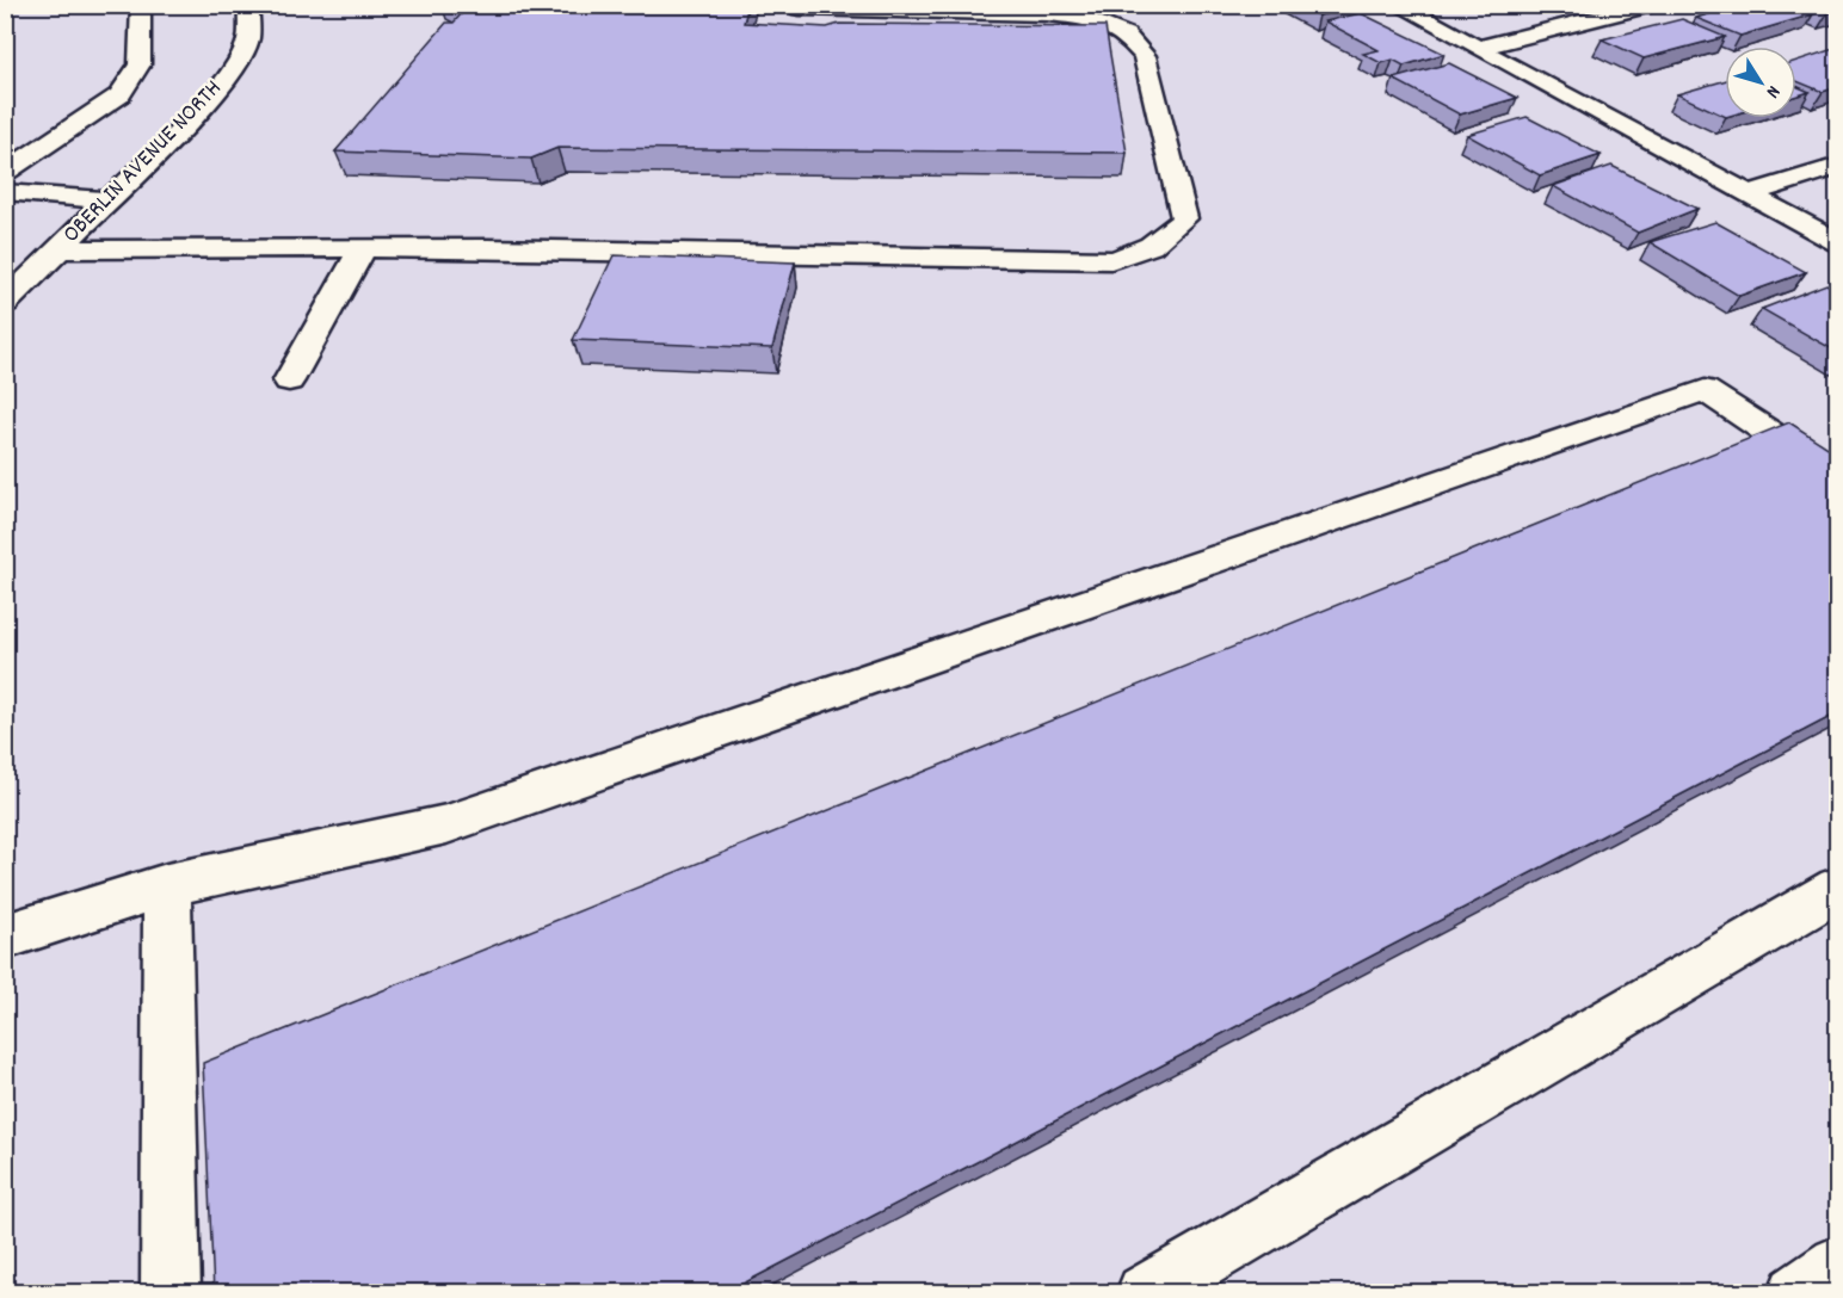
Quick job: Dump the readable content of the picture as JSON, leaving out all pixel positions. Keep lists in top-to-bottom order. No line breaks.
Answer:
{"streets":{"street":["OBERLIN AVENUE NORTH"]},"north":"bottom right"}
